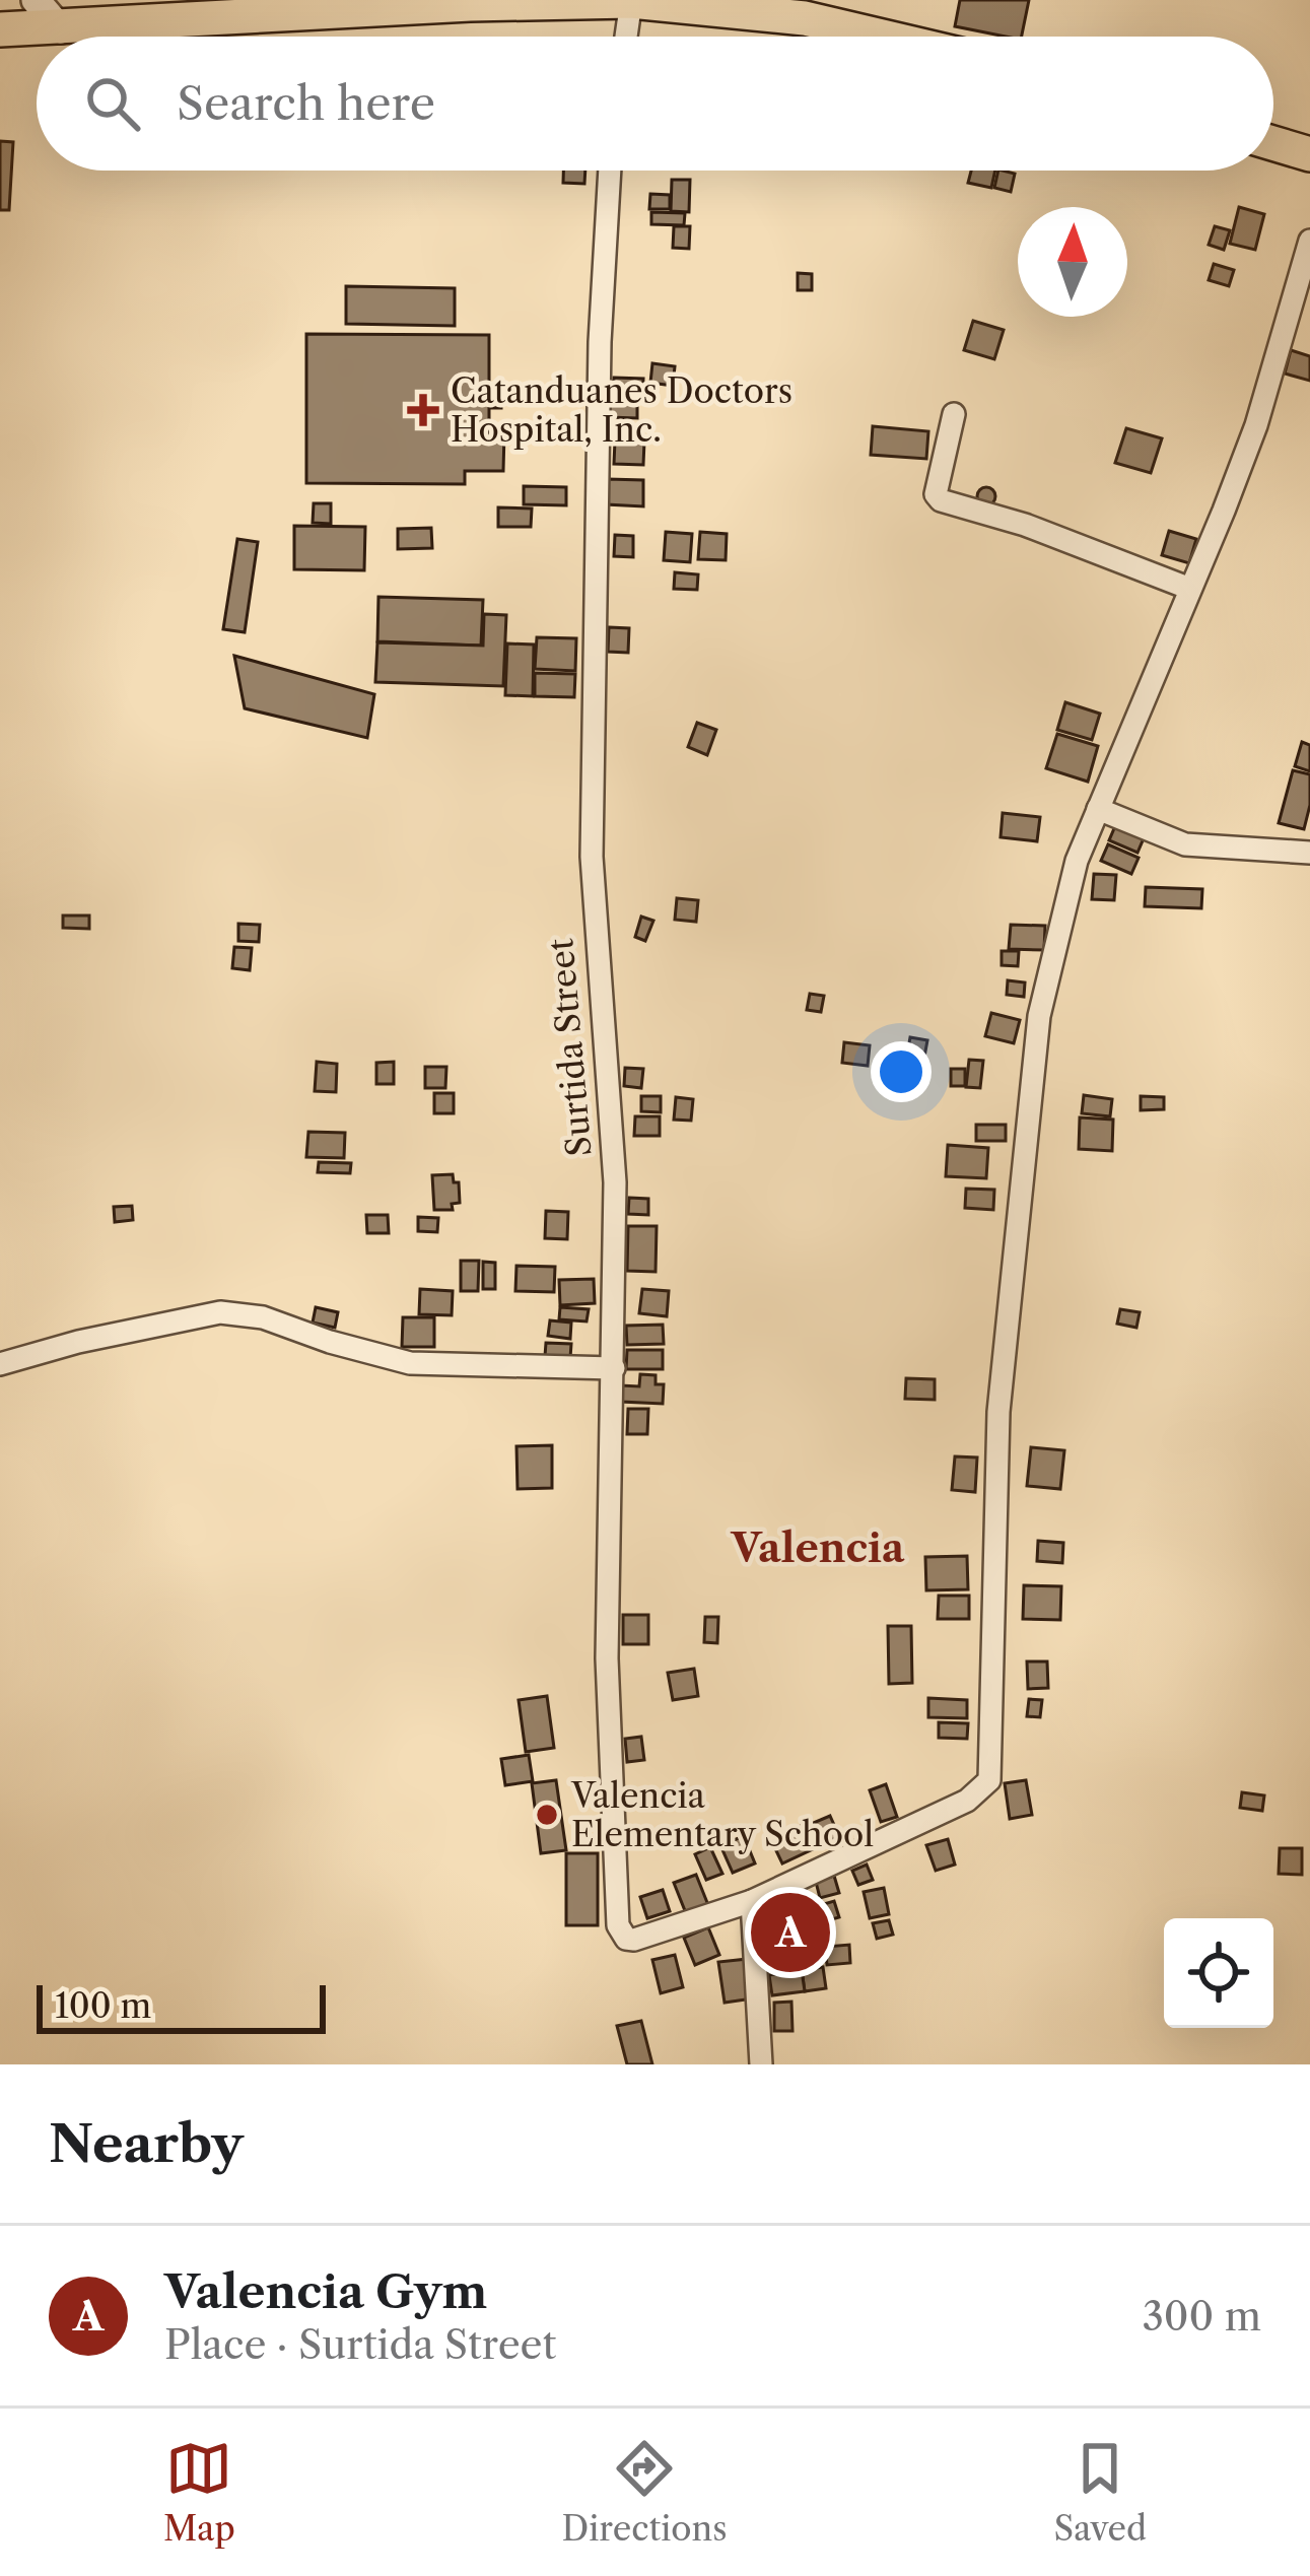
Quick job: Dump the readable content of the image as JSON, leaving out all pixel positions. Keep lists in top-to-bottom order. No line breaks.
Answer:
{"streets":{"street":["Surtida Street"]},"districts":["Valencia"],"places":{"health":["Catanduanes Doctors Hospital, Inc."],"other":["Valencia Elementary School"]},"scale_bar":"100 m","north":"top","page":{"search":"Search here","pins":"A","scale":"100 m","heading":"Nearby","list":[{"mark":"A","name":"Valencia Gym","note":"Place · Surtida Street","value":"300 m"}],"nav":["Map","Directions","Saved"]}}
